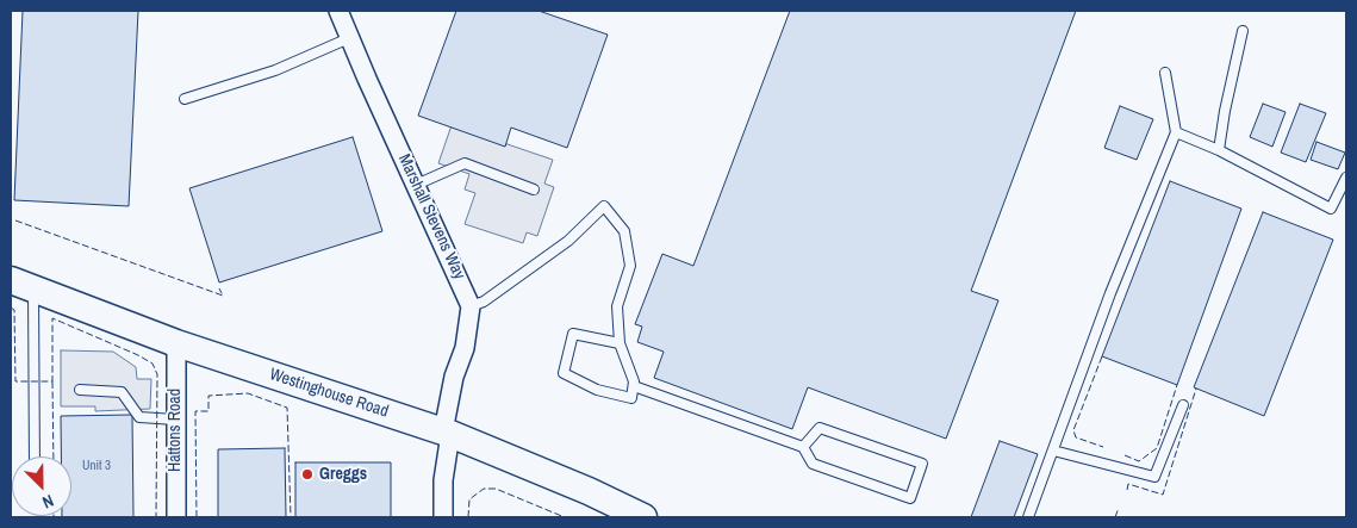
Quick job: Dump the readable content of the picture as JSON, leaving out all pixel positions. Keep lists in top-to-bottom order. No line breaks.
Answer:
{"streets":{"street":["Marshall Stevens Way","Westinghouse Road","Hattons Road"]},"crossings":[["Westinghouse Road","Hattons Road"]],"places":["Greggs"],"house_numbers":["Unit 3"],"north":"bottom right"}
